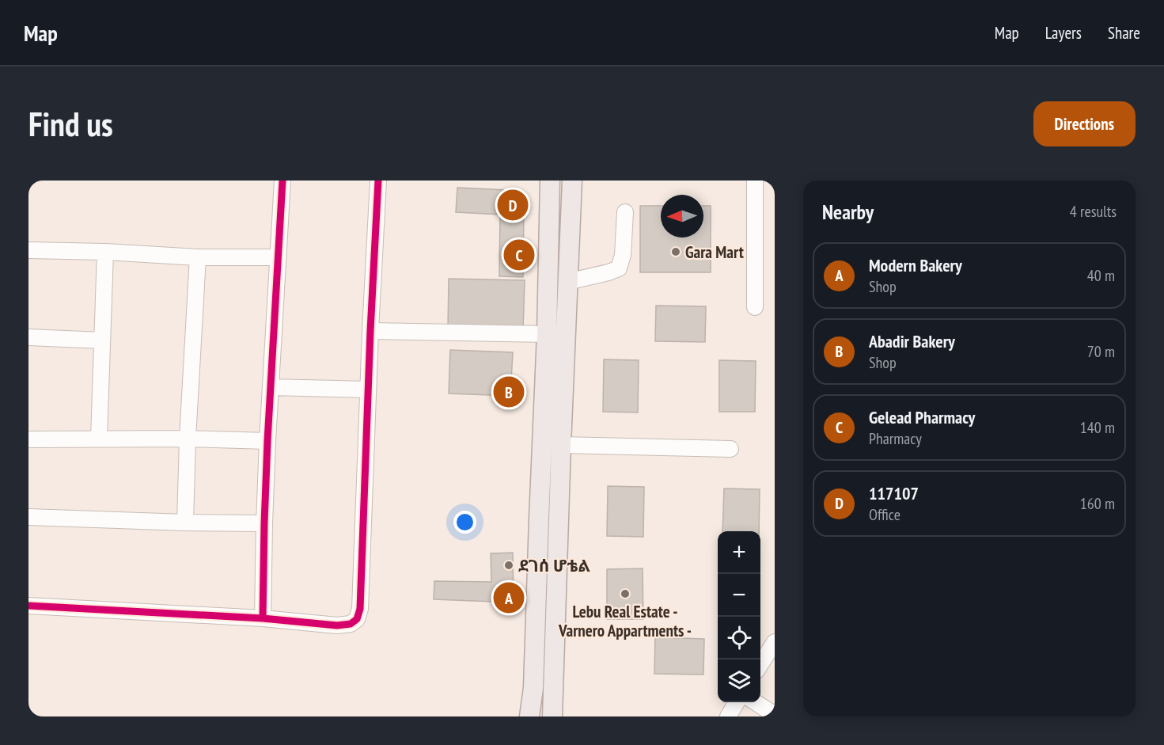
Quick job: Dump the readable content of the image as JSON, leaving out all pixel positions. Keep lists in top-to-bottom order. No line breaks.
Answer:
{"places":["Gara Mart","ደገሰ ሆቴል","Lebu Real Estate - Varnero Appartments -"],"north":"left","page":{"header":"Map","nav":["Map","Layers","Share"],"buttons":"Directions","title":"Find us","heading":["Nearby","4 results"],"pins":["D","C","B","A"],"list":[{"mark":"A","name":"Modern Bakery","note":"Shop","value":"40 m"},{"mark":"B","name":"Abadir Bakery","note":"Shop","value":"70 m"},{"mark":"C","name":"Gelead Pharmacy","note":"Pharmacy","value":"140 m"},{"mark":"D","name":"117107","note":"Office","value":"160 m"}],"map_buttons":["+","−"]}}
